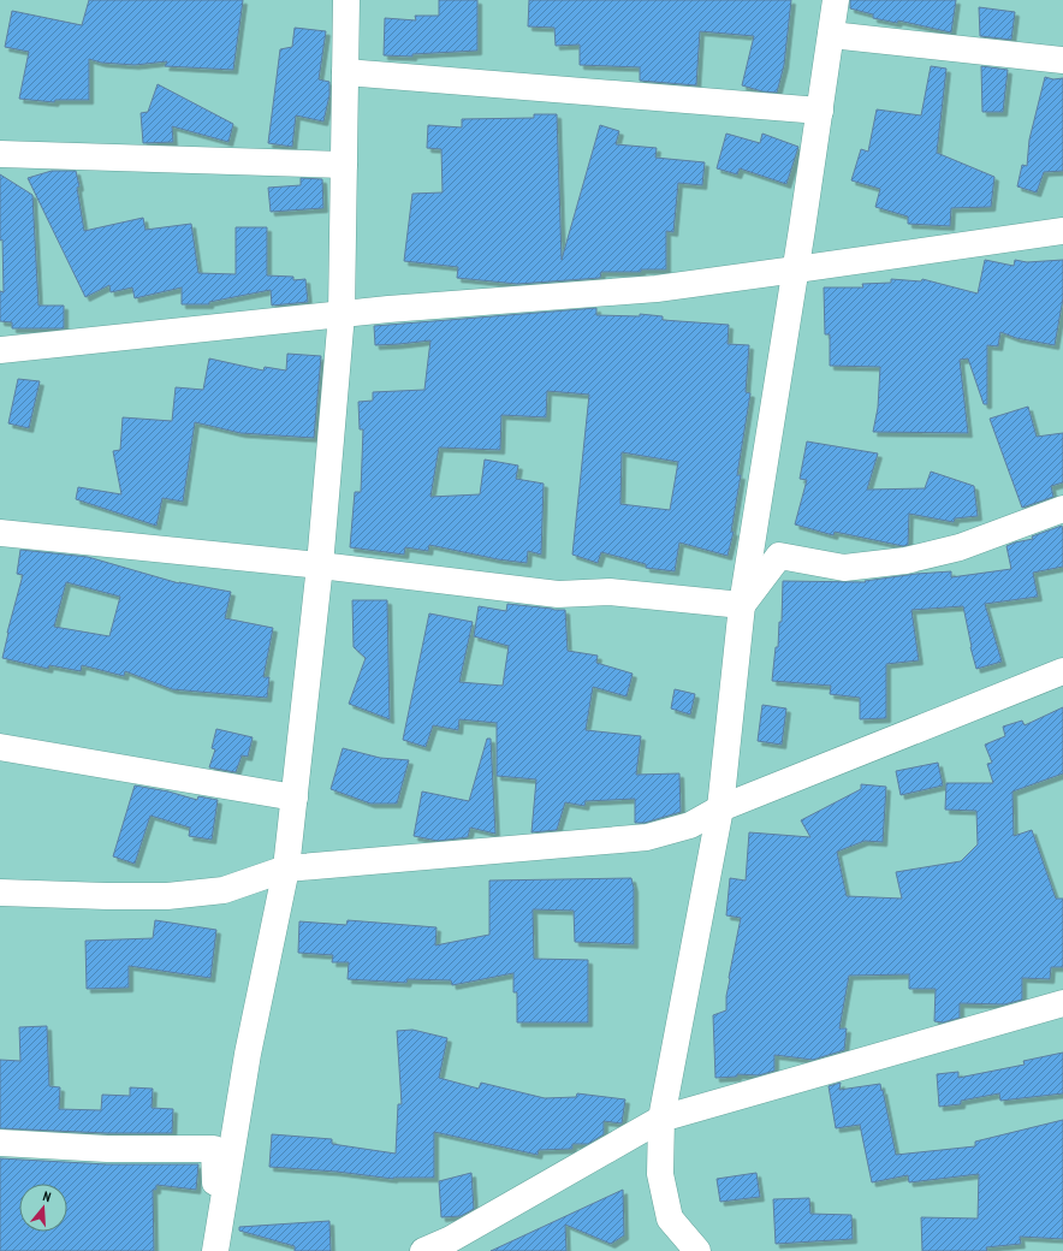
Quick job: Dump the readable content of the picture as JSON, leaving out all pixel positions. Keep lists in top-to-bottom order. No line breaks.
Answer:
{"north":"top"}
